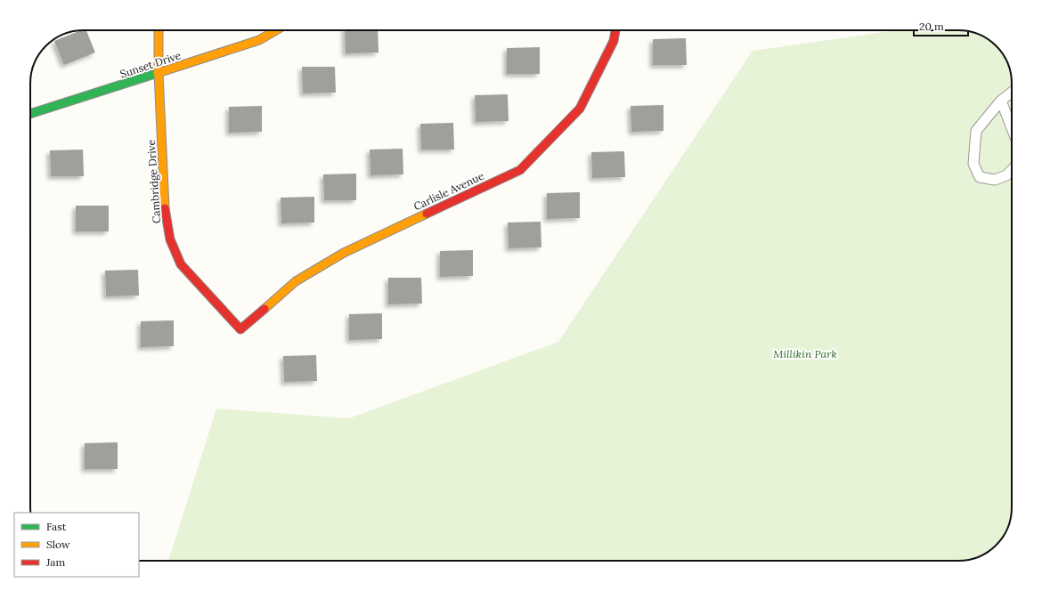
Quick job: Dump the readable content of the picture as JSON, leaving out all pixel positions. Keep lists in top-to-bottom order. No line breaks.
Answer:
{"streets":{"street":["Sunset Drive","Cambridge Drive","Carlisle Avenue"]},"crossings":[["Sunset Drive","Cambridge Drive"],["Cambridge Drive","Carlisle Avenue"]],"parks":["Millikin Park"],"legend":["Fast","Slow","Jam"],"scale_bar":"20 m"}
